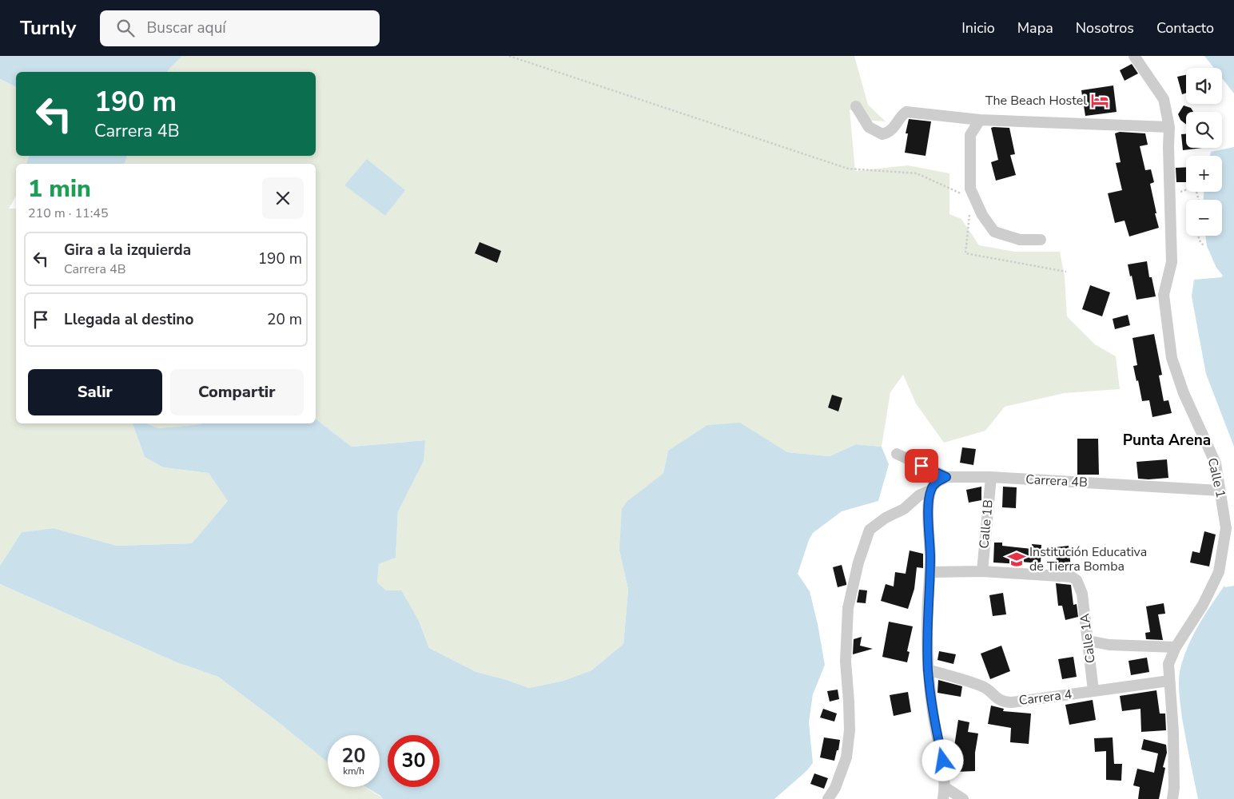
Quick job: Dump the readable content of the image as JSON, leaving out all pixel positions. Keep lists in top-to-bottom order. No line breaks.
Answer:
{"streets":{"street":["Calle 1","Carrera 4B","Calle 1B","Calle 1A","Carrera 4"]},"crossings":[["Calle 1","Carrera 4B"],["Calle 1","Carrera 4"],["Carrera 4B","Calle 1B"],["Calle 1B","Calle 1A"],["Calle 1A","Carrera 4"]],"districts":["Punta Arena"],"places":{"hotel":["The Beach Hostel"],"school or university":["Institución Educativa de Tierra Bomba"]},"page":{"header":"Turnly","search":"Buscar aquí","nav":["Inicio","Mapa","Nosotros","Contacto"],"map_buttons":["+","−"],"turn":["190 m","Carrera 4B"],"heading":["1 min","210 m · 11:45"],"list":[{"name":"Gira a la izquierda","note":"Carrera 4B","value":"190 m"},{"name":"Llegada al destino","value":"20 m"}],"buttons":["Salir","Compartir"],"speed":"20 km/h","limit":"30"}}
